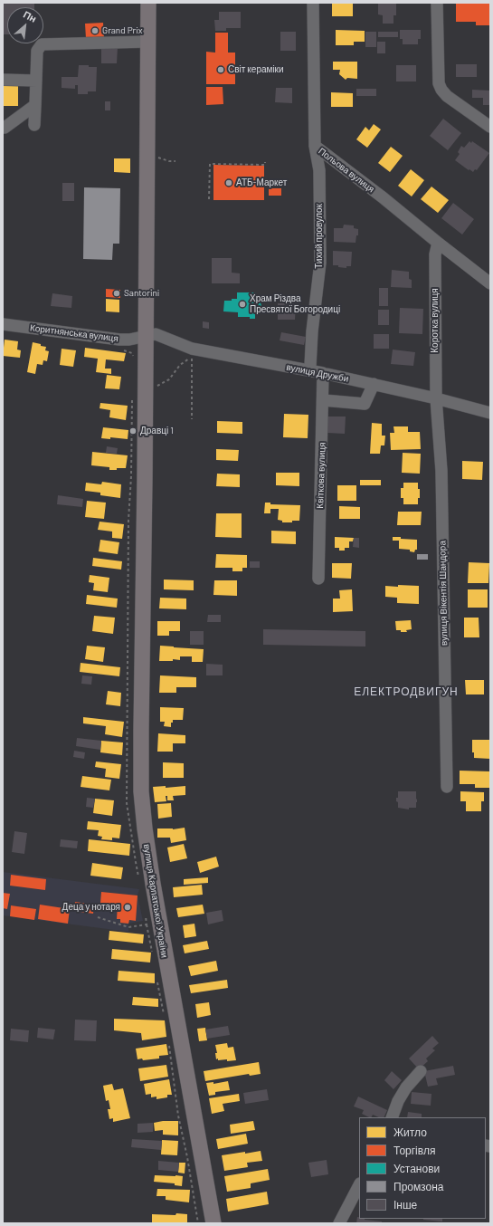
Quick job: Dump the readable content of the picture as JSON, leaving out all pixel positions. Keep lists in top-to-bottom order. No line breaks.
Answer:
{"streets":{"main road":["вулиця Карпатської України"],"street":["Польова вулиця","Тихий провулок","Коротка вулиця","Коритнянська вулиця","вулиця Дружби","Квіткова вулиця","вулиця Вікентія Шандора"]},"crossings":[["Польова вулиця","Тихий провулок"],["Польова вулиця","Коротка вулиця"],["Тихий провулок","вулиця Дружби"],["Коротка вулиця","вулиця Дружби"],["Коротка вулиця","вулиця Вікентія Шандора"],["Коритнянська вулиця","вулиця Дружби"],["Коритнянська вулиця","вулиця Карпатської України"],["вулиця Дружби","Квіткова вулиця"],["вулиця Дружби","вулиця Вікентія Шандора"],["вулиця Дружби","вулиця Карпатської України"]],"districts":["ЕЛЕКТРОДВИГУН"],"places":["Grand Prix","Світ кераміки","АТБ-Маркет","Santorini","Храм Різдва Пресвятої Богородиці","Дравці 1","Деца у нотаря"],"legend":["Житло","Торгівля","Установи","Промзона","Інше"],"north":"top right"}
